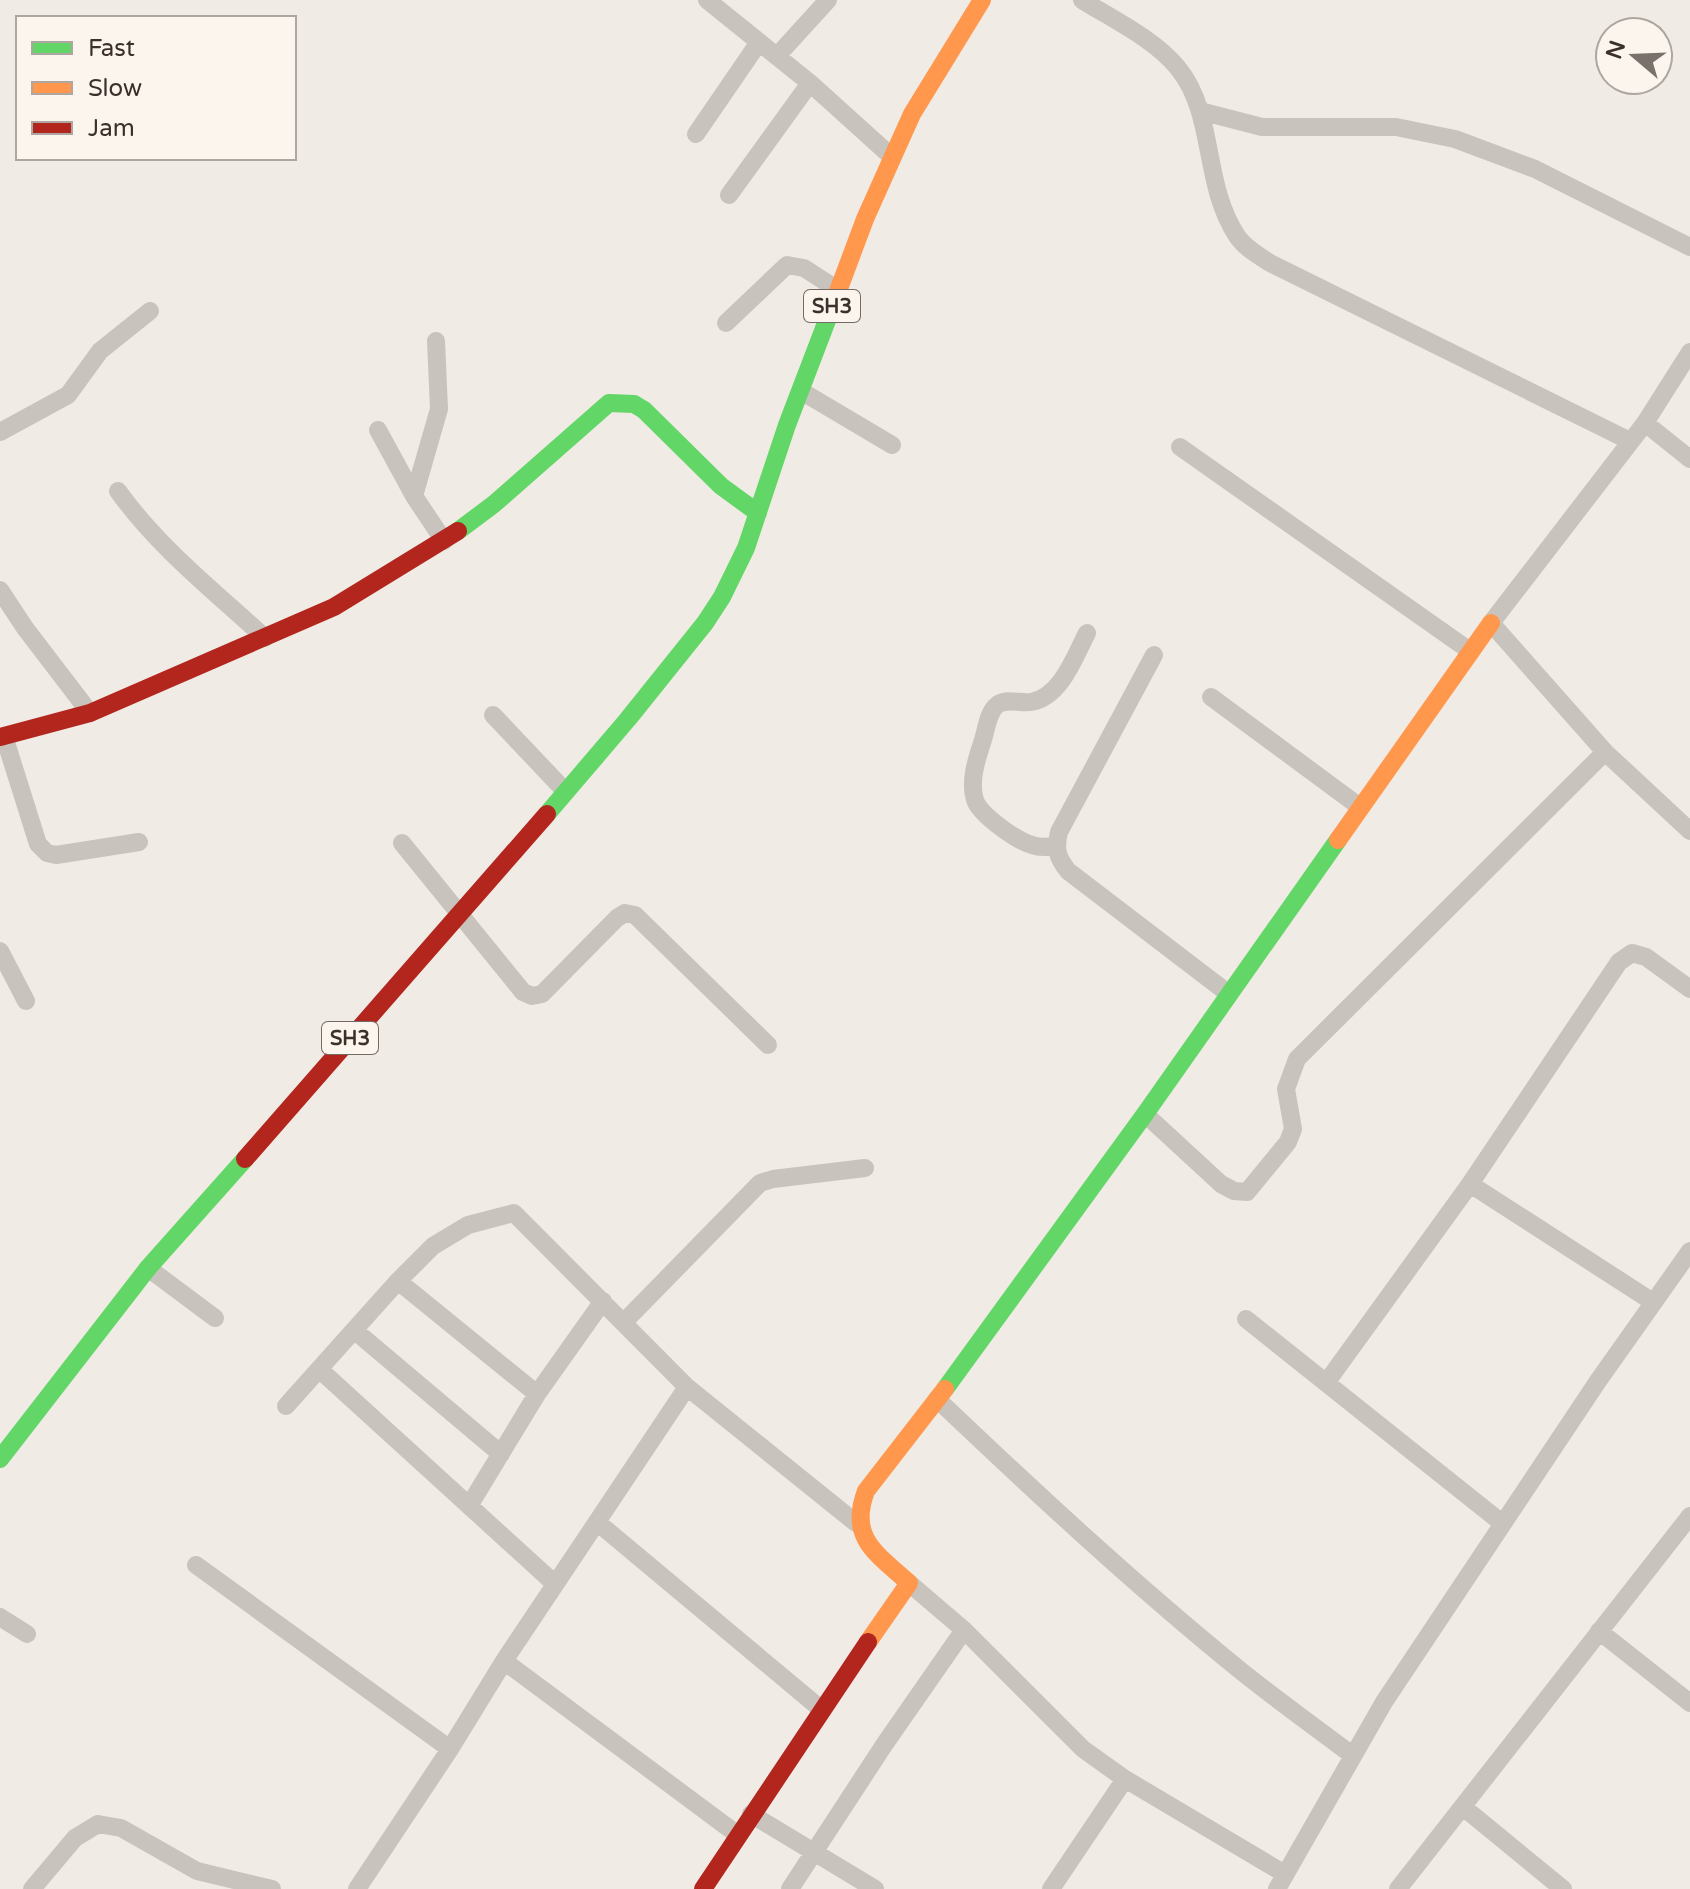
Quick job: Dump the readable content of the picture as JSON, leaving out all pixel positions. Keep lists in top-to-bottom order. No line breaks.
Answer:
{"streets":{"street":["SH3"]},"legend":["Fast","Slow","Jam"],"north":"left"}
